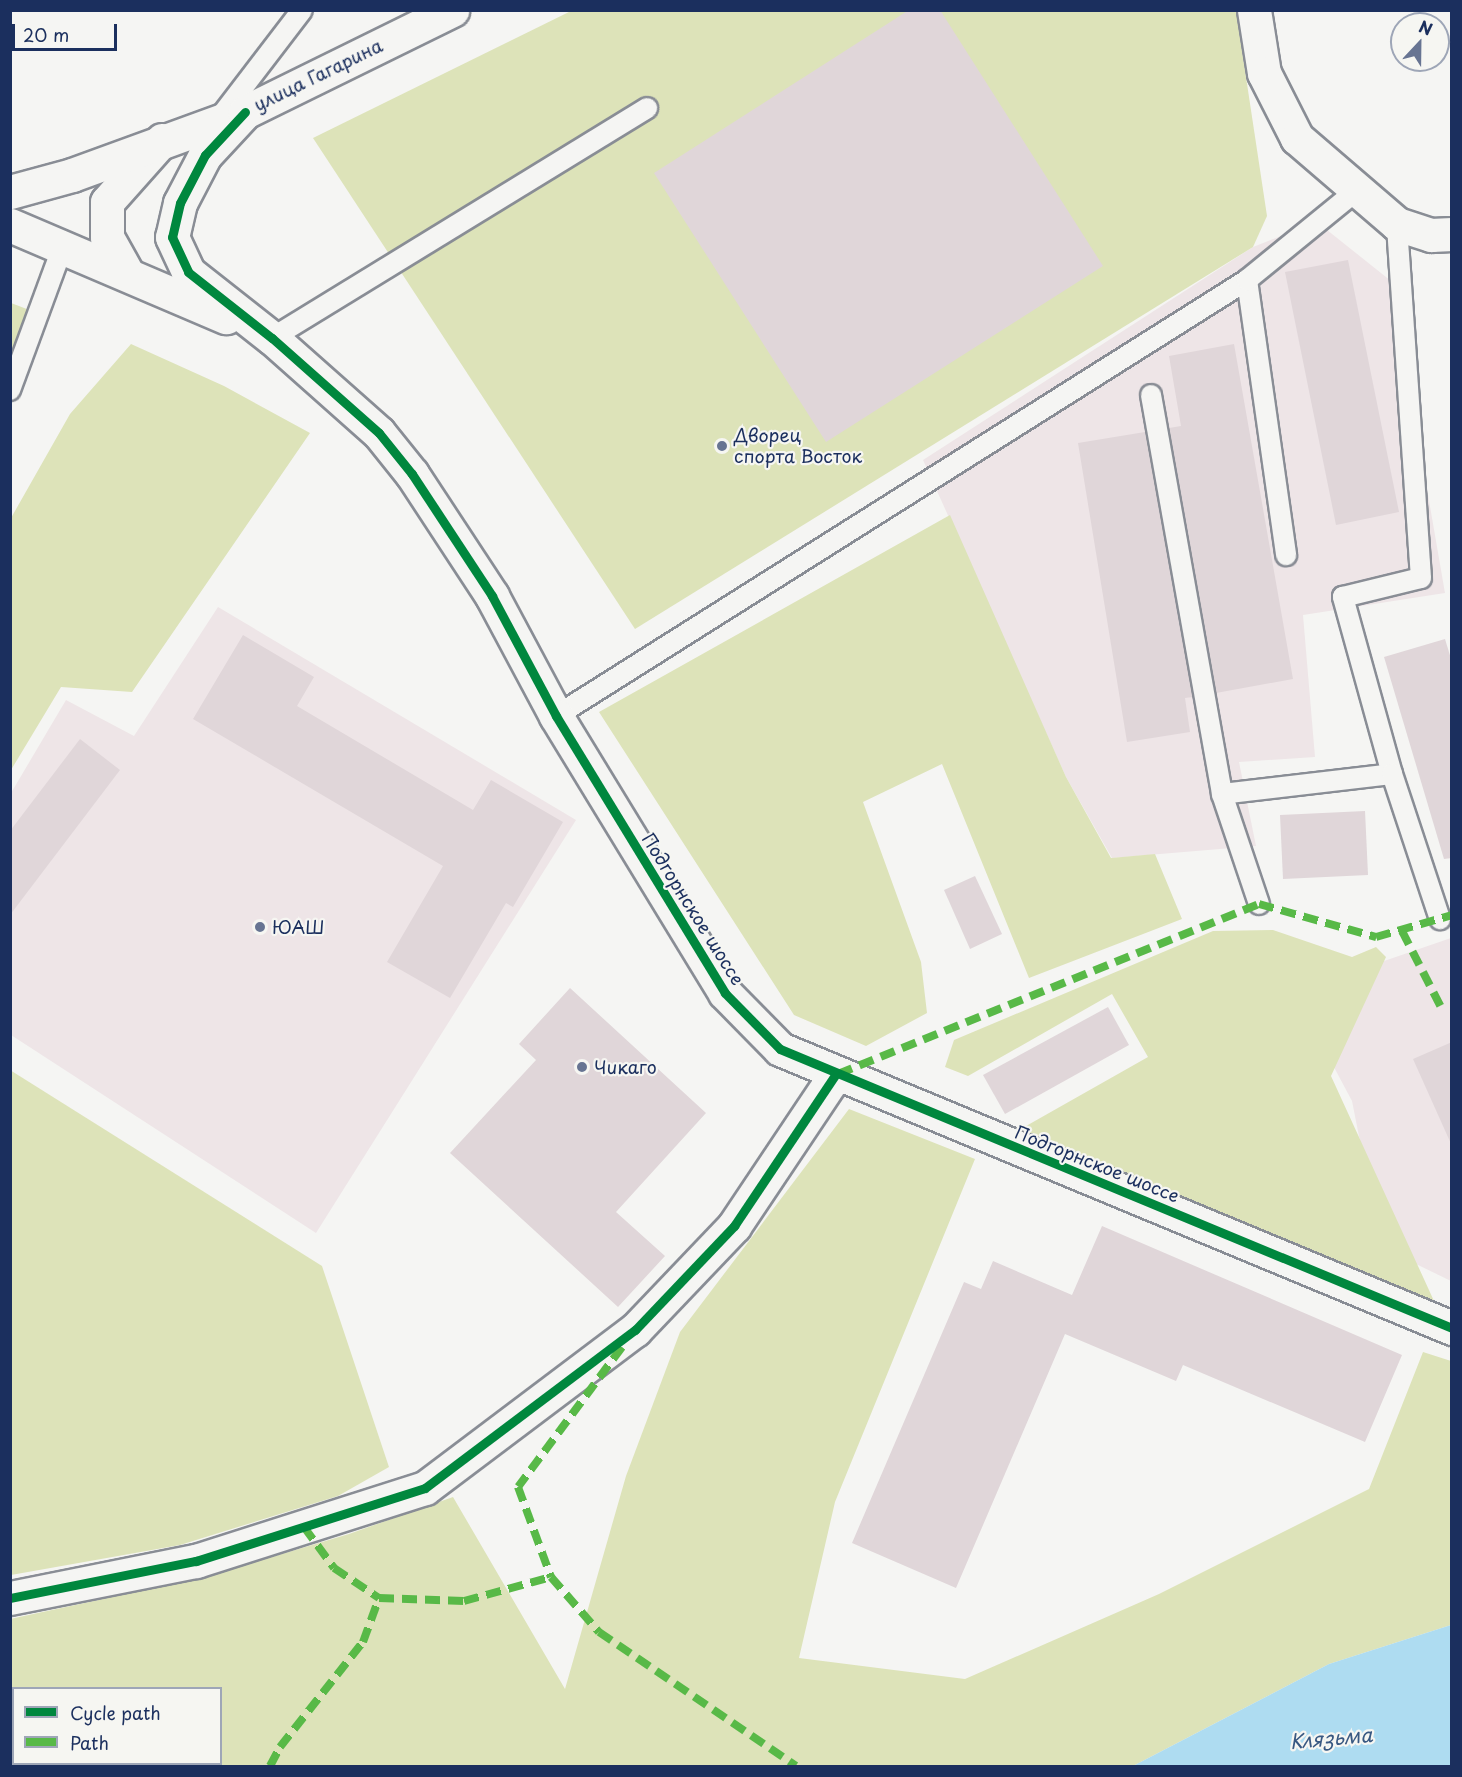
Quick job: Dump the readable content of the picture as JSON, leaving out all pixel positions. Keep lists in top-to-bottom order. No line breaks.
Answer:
{"streets":{"street":["улица Гагарина","Подгорнское шоссе"]},"water":["Клязьма"],"places":["Дворец спорта Восток","ЮАШ","Чикаго"],"legend":["Cycle path","Path"],"scale_bar":"20 m","north":"top"}
